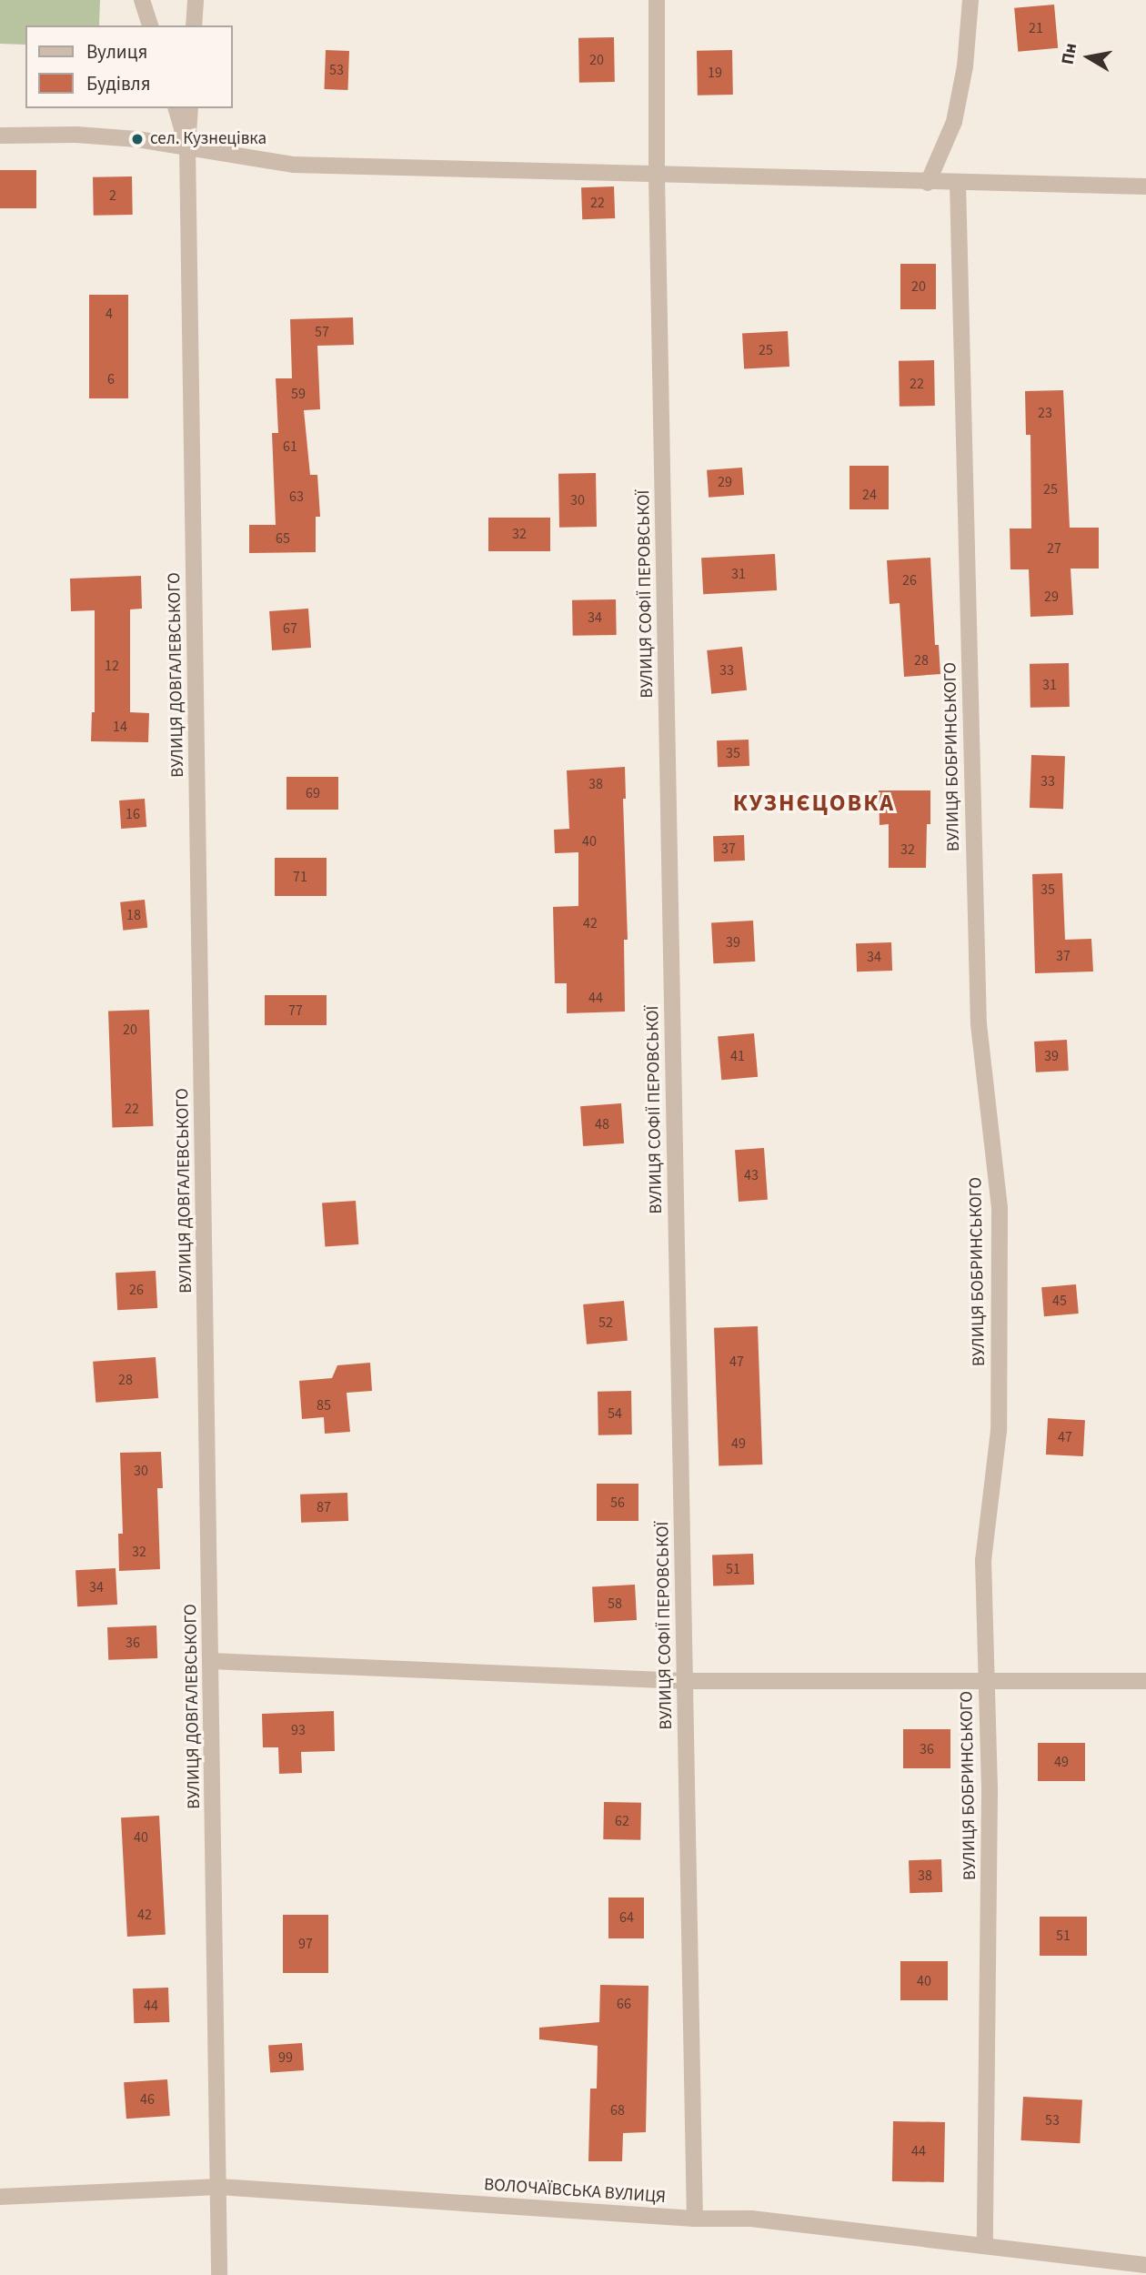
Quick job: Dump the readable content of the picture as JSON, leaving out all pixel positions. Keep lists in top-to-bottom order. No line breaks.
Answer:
{"streets":{"street":["ВУЛИЦЯ СОФІЇ ПЕРОВСЬКОЇ","ВУЛИЦЯ ДОВГАЛЕВСЬКОГО","ВУЛИЦЯ БОБРИНСЬКОГО","ВОЛОЧАЇВСЬКА ВУЛИЦЯ"]},"crossings":[["ВУЛИЦЯ СОФІЇ ПЕРОВСЬКОЇ","ВОЛОЧАЇВСЬКА ВУЛИЦЯ"],["ВУЛИЦЯ ДОВГАЛЕВСЬКОГО","ВОЛОЧАЇВСЬКА ВУЛИЦЯ"],["ВУЛИЦЯ БОБРИНСЬКОГО","ВОЛОЧАЇВСЬКА ВУЛИЦЯ"]],"districts":["КУЗНЄЦОВКА"],"places":["сел. Кузнецівка"],"house_numbers":["21","20","53","19","2","22","20","4","57","25","6","22","59","23","61","29","25","24","63","30","32","65","27","31","26","29","34","67","28","12","33","31","14","35","33","38","69","16","40","37","32","71","35","18","42","39","37","34","44","77","20","41","39","22","48","43","26","45","52","47","28","85","54","47","49","30","56","87","32","51","34","58","36","93","36","49","62","40","38","42","64","51","97","40","66","44","99","46","68","53","44"],"legend":["Вулиця","Будівля"],"north":"left"}
